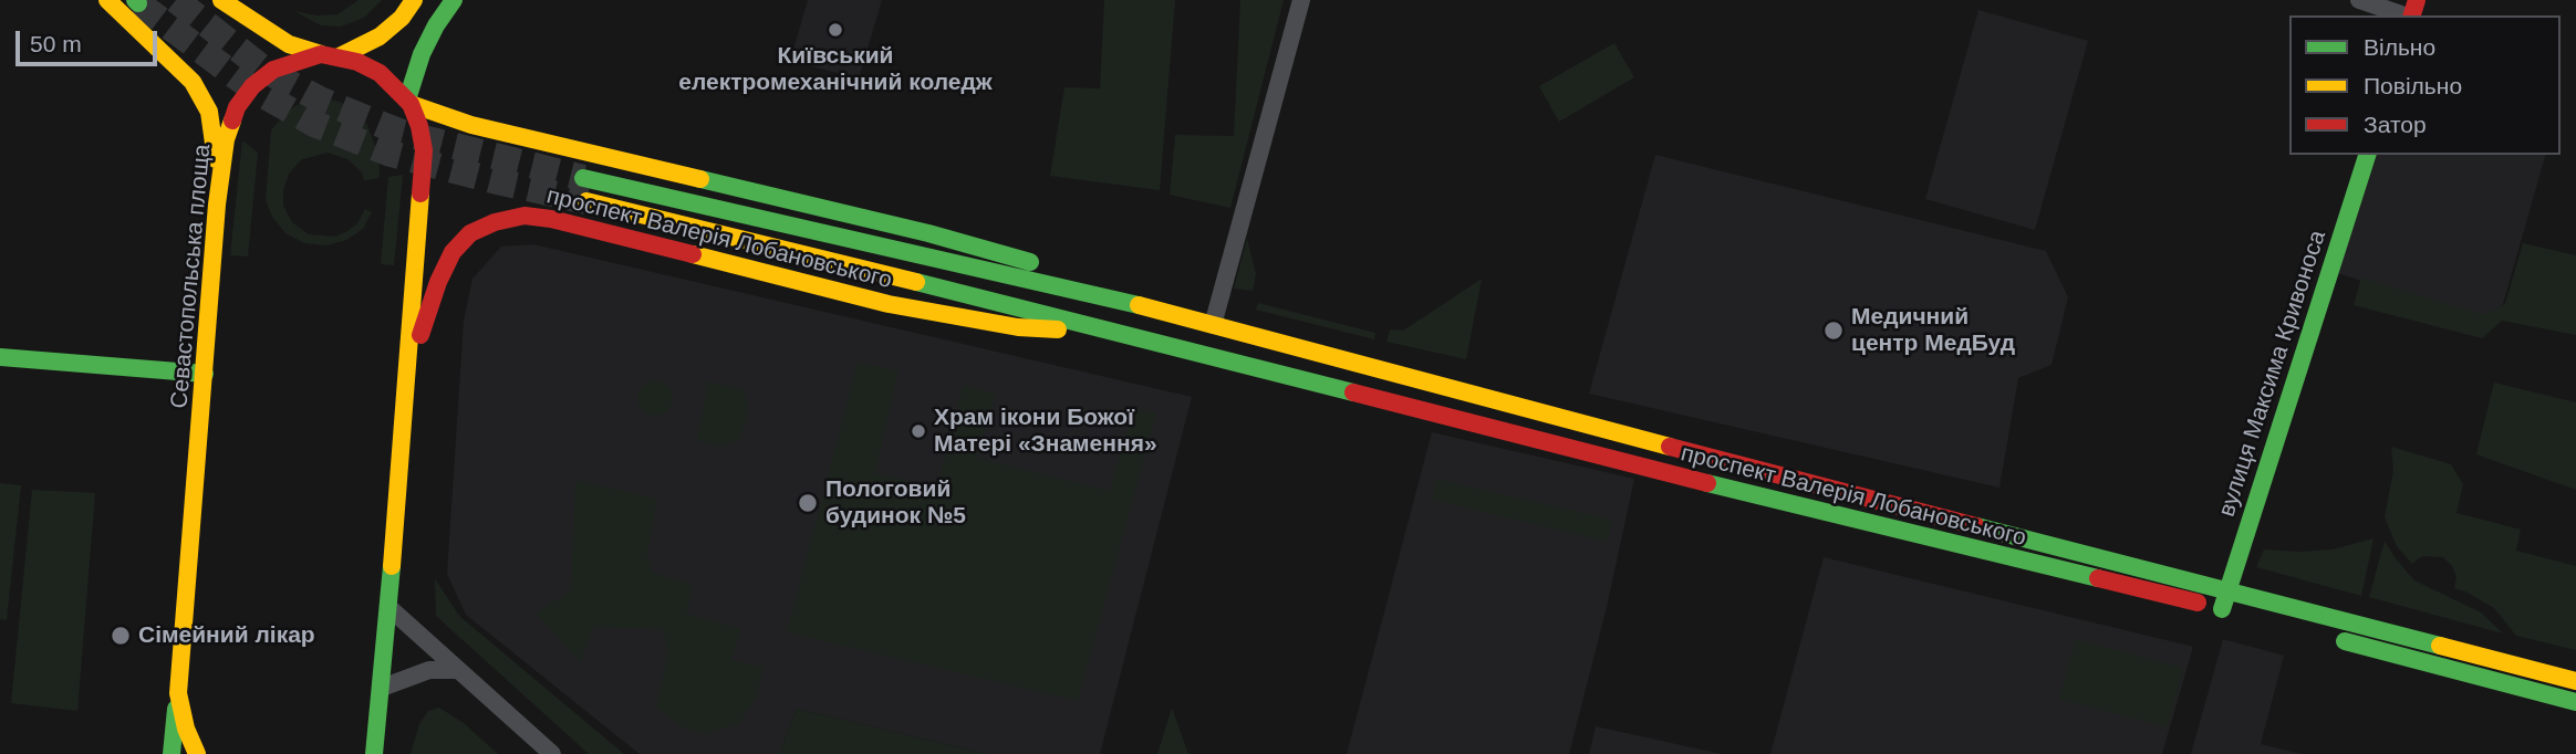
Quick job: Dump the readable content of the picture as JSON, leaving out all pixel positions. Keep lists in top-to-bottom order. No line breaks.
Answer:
{"streets":{"main road":["проспект Валерія Лобановського","Севастопольська площа","вулиця Максима Кривоноса"]},"crossings":[["проспект Валерія Лобановського","Севастопольська площа"],["проспект Валерія Лобановського","вулиця Максима Кривоноса"]],"places":["Київський електромеханічний коледж","Медичний центр МедБуд","Храм ікони Божої Матері «Знамення»","Пологовий будинок №5","Сімейний лікар"],"legend":["Вільно","Повільно","Затор"],"scale_bar":"50 m"}
